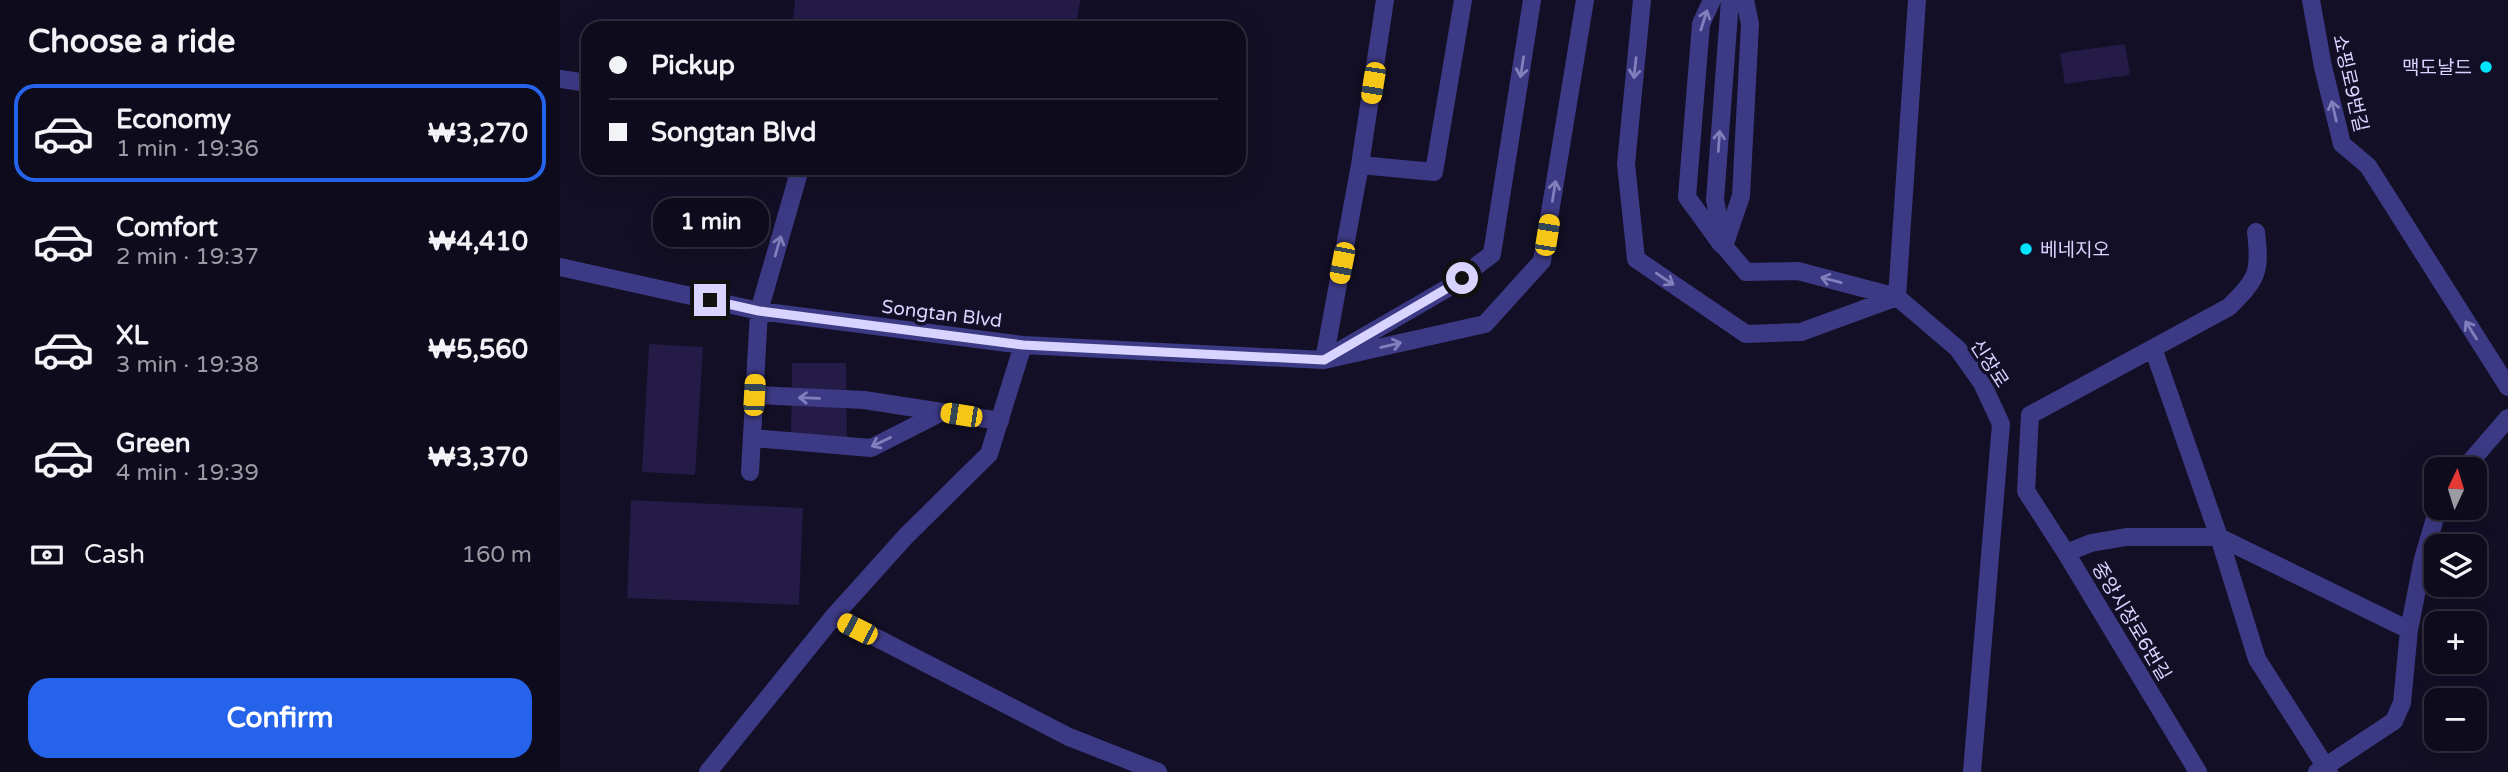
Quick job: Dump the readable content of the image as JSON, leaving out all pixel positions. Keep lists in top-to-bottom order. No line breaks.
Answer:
{"streets":{"street":["쇼핑로9번길","Songtan Blvd","신장로","중앙시장로6번길"]},"one_way":["쇼핑로9번길"],"places":["맥도날드","베네지오"],"north":"top","page":{"heading":"Choose a ride","banner":["Pickup","Songtan Blvd"],"list":[{"name":"Economy","note":"1 min · 19:36","value":"₩3,270"},{"name":"Comfort","note":"2 min · 19:37","value":"₩4,410"},{"name":"XL","note":"3 min · 19:38","value":"₩5,560"},{"name":"Green","note":"4 min · 19:39","value":"₩3,370"}],"bubble":"1 min","map_buttons":["+","−"],"pay":["Cash","160 m"],"buttons":"Confirm"}}
